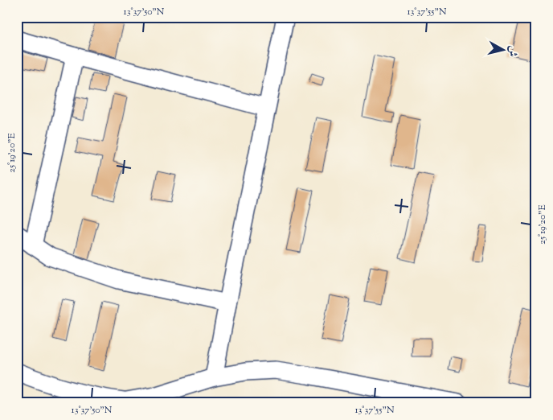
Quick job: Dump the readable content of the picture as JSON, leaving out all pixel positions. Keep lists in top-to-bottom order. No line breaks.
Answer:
{"north":"right","coordinates":["13°37'50\"N","13°37'55\"N","25°19'20\"E"]}
